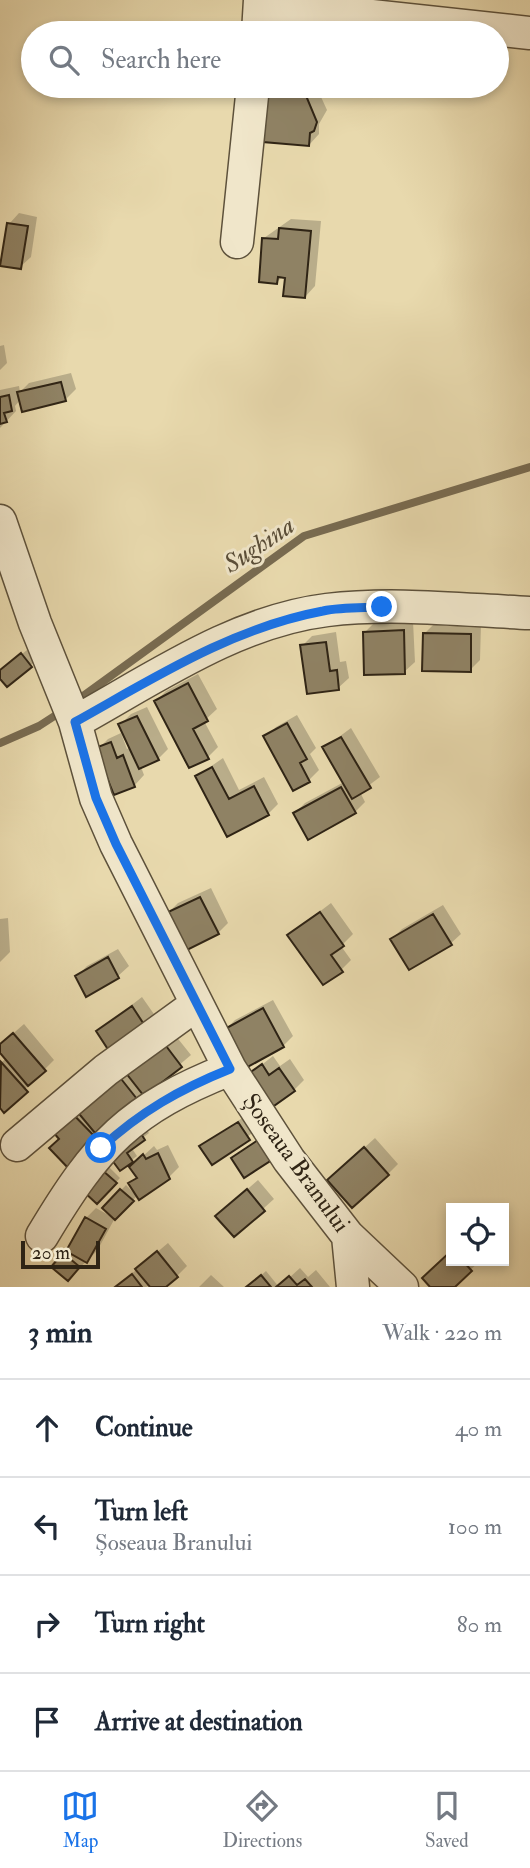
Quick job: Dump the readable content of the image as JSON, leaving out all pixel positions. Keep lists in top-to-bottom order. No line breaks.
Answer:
{"streets":{"street":["Șoseaua Branului"]},"water":["Sughina"],"scale_bar":"20 m","page":{"search":"Search here","scale":"20 m","heading":["3 min","Walk · 220 m"],"list":[["Continue","40 m"],["Turn left","Șoseaua Branului","100 m"],["Turn right","80 m"],"Arrive at destination"],"nav":["Map","Directions","Saved"]}}
